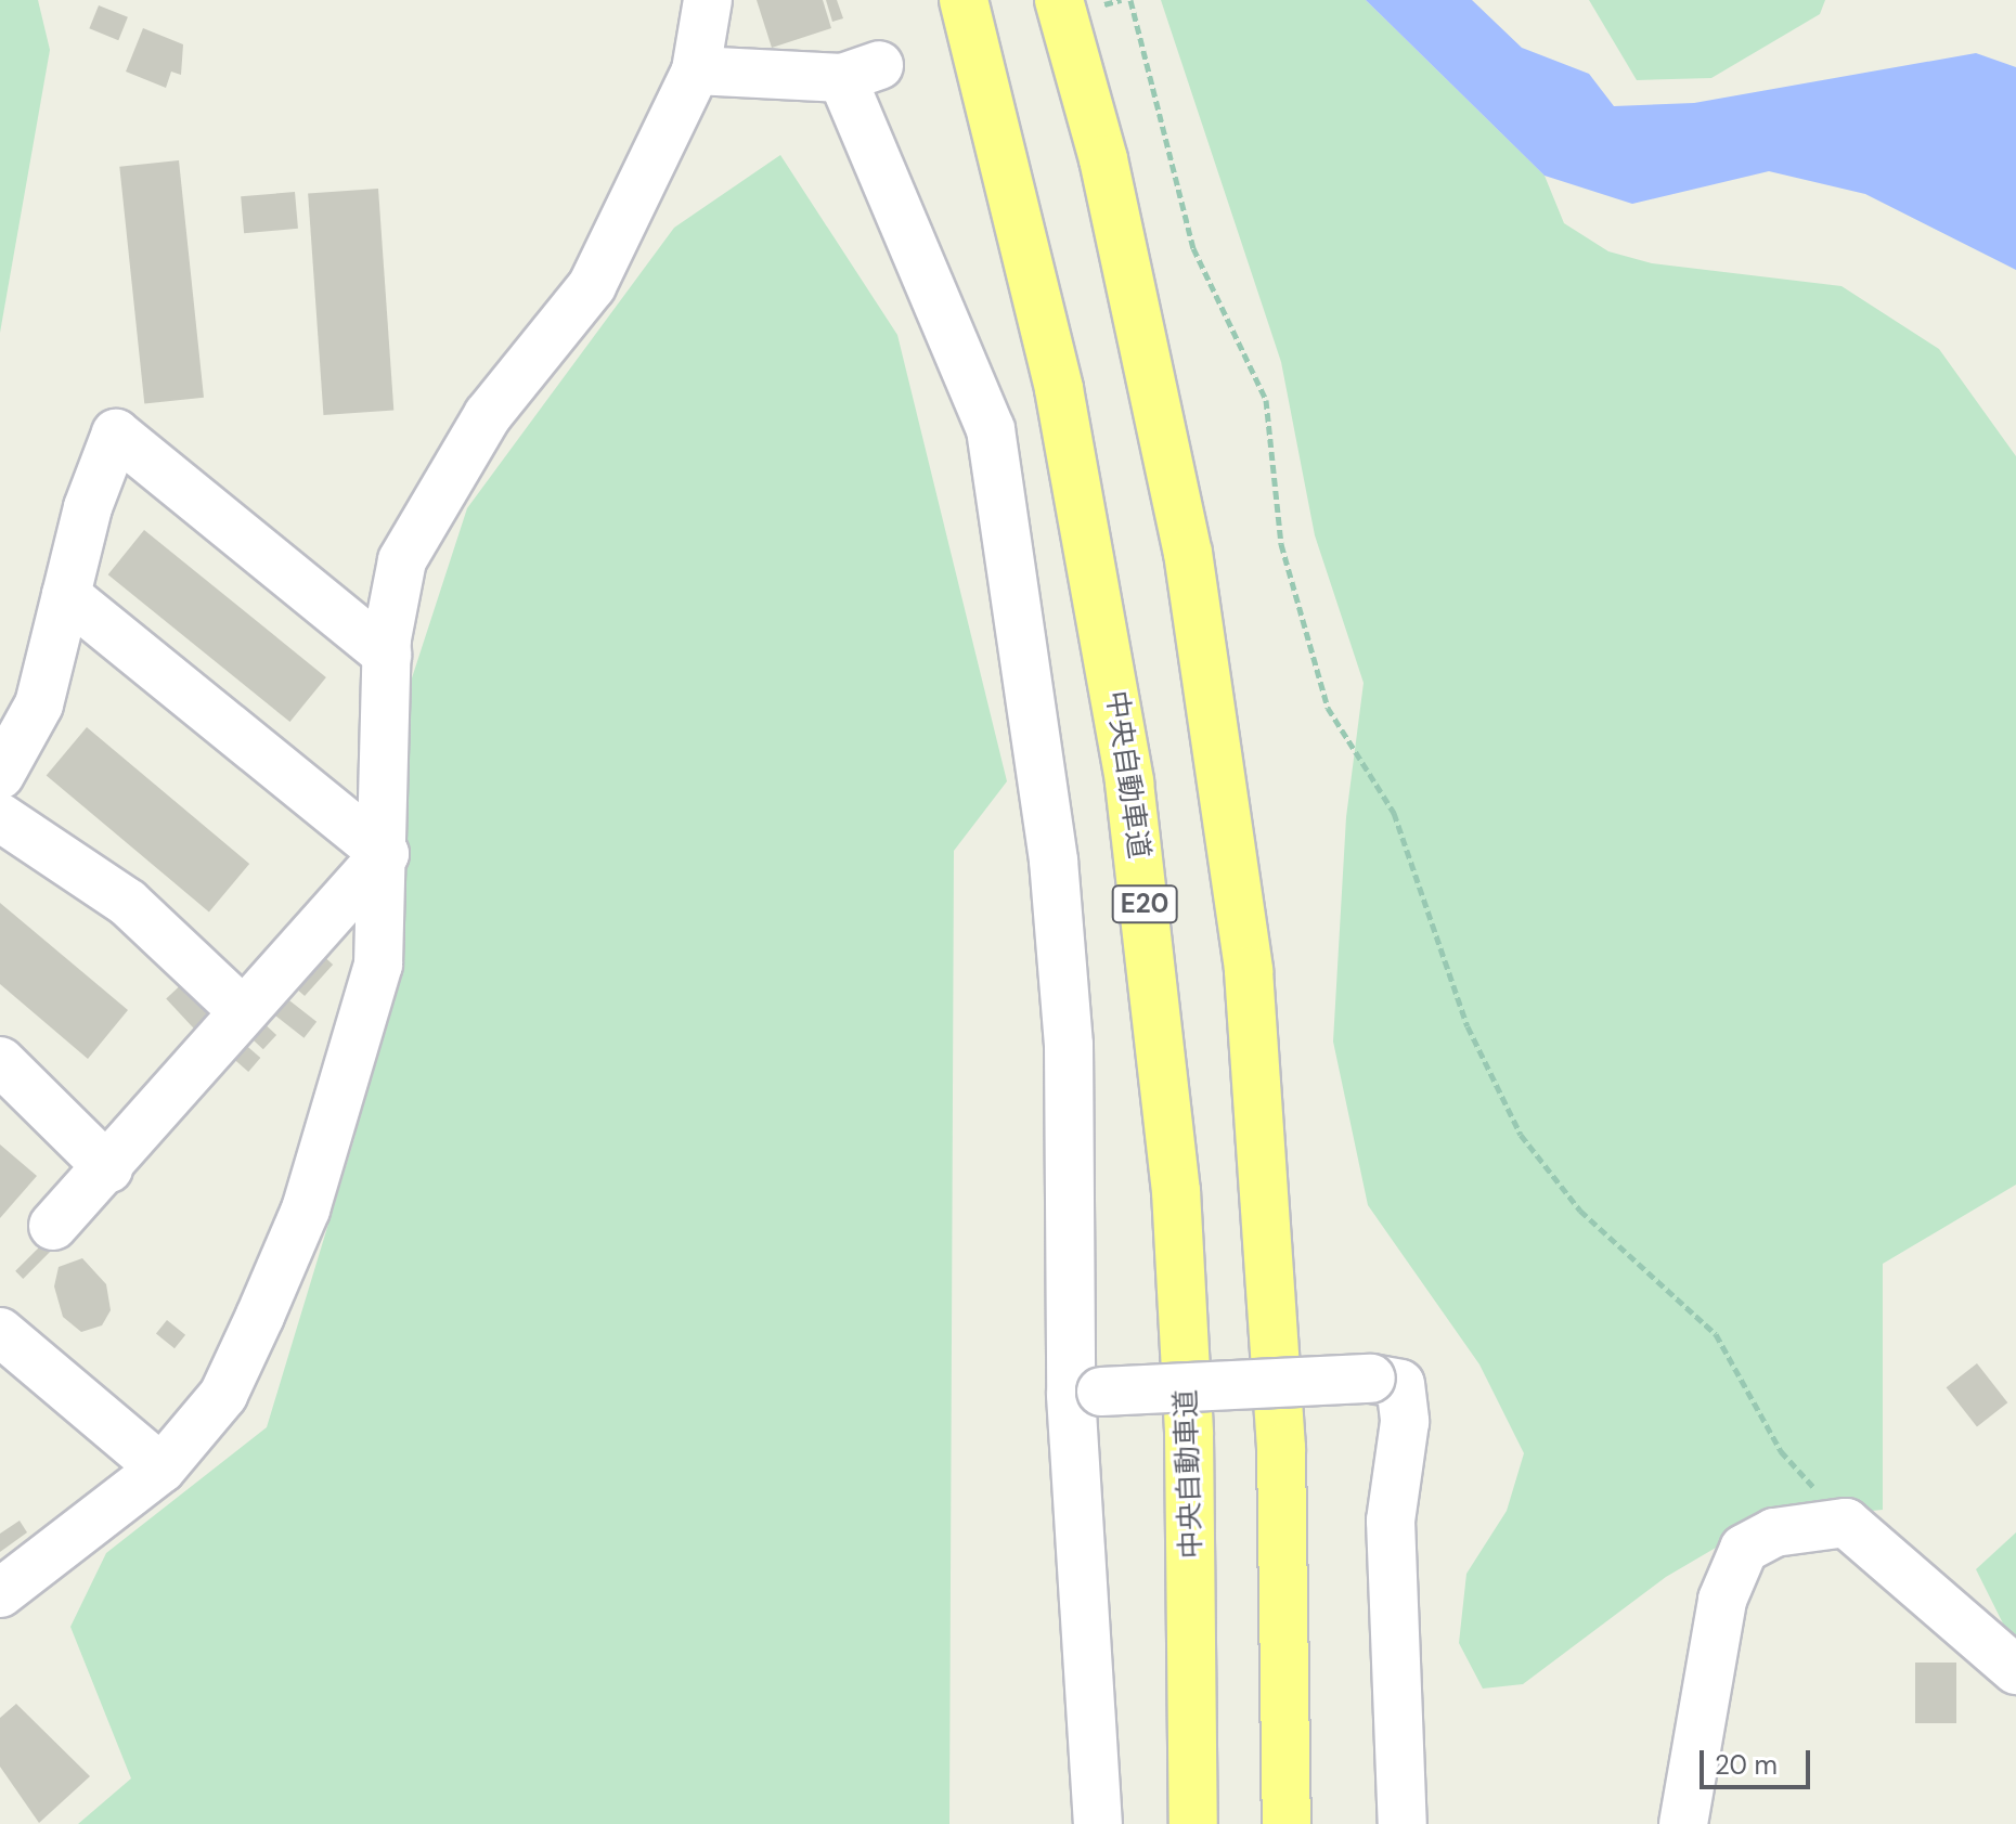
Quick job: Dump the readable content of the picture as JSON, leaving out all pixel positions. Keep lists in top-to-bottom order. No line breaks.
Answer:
{"streets":{"highway":["中央自動車道","E20"]},"scale_bar":"20 m"}
